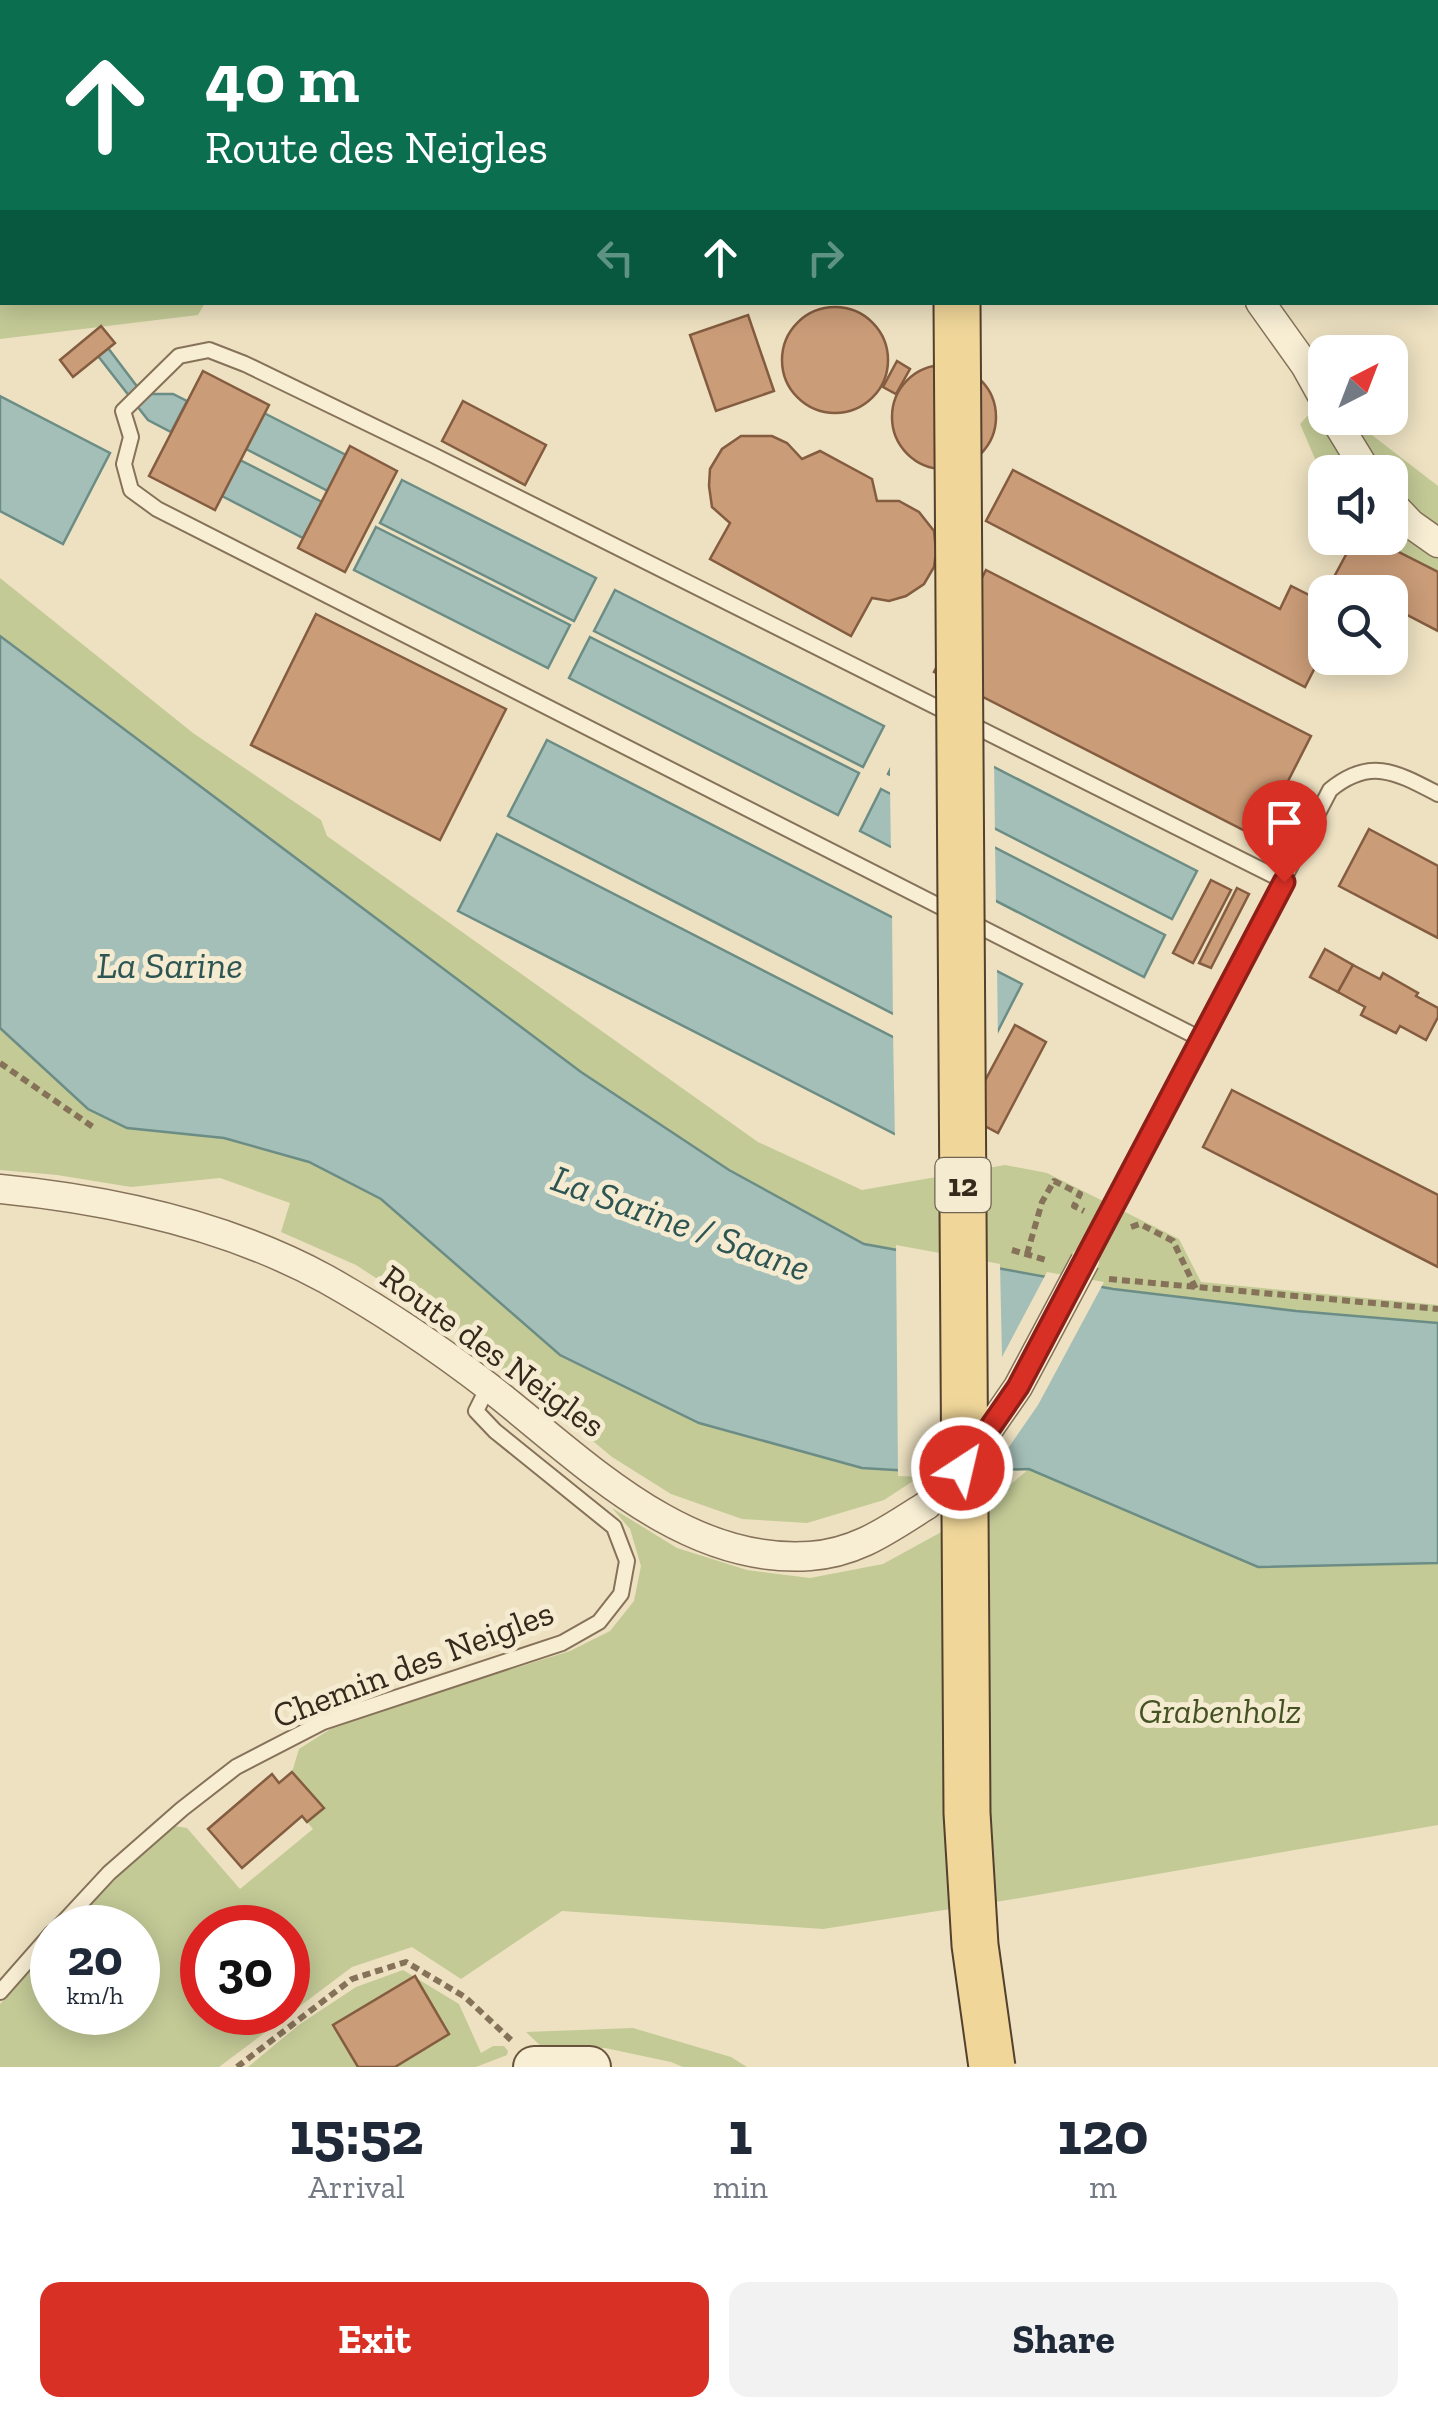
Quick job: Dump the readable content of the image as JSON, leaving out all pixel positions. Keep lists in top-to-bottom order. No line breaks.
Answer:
{"streets":{"main road":["12"],"street":["Route des Neigles"],"lane":["Chemin des Neigles"]},"crossings":[["Route des Neigles","Chemin des Neigles"]],"water":["La Sarine","La Sarine / Saane"],"parks":["Grabenholz"],"north":"top right","page":{"turn":["40 m","Route des Neigles"],"speed":"20 km/h","limit":"30","eta":["15:52","Arrival","1","min","120","m"],"buttons":["Exit","Share"]}}
